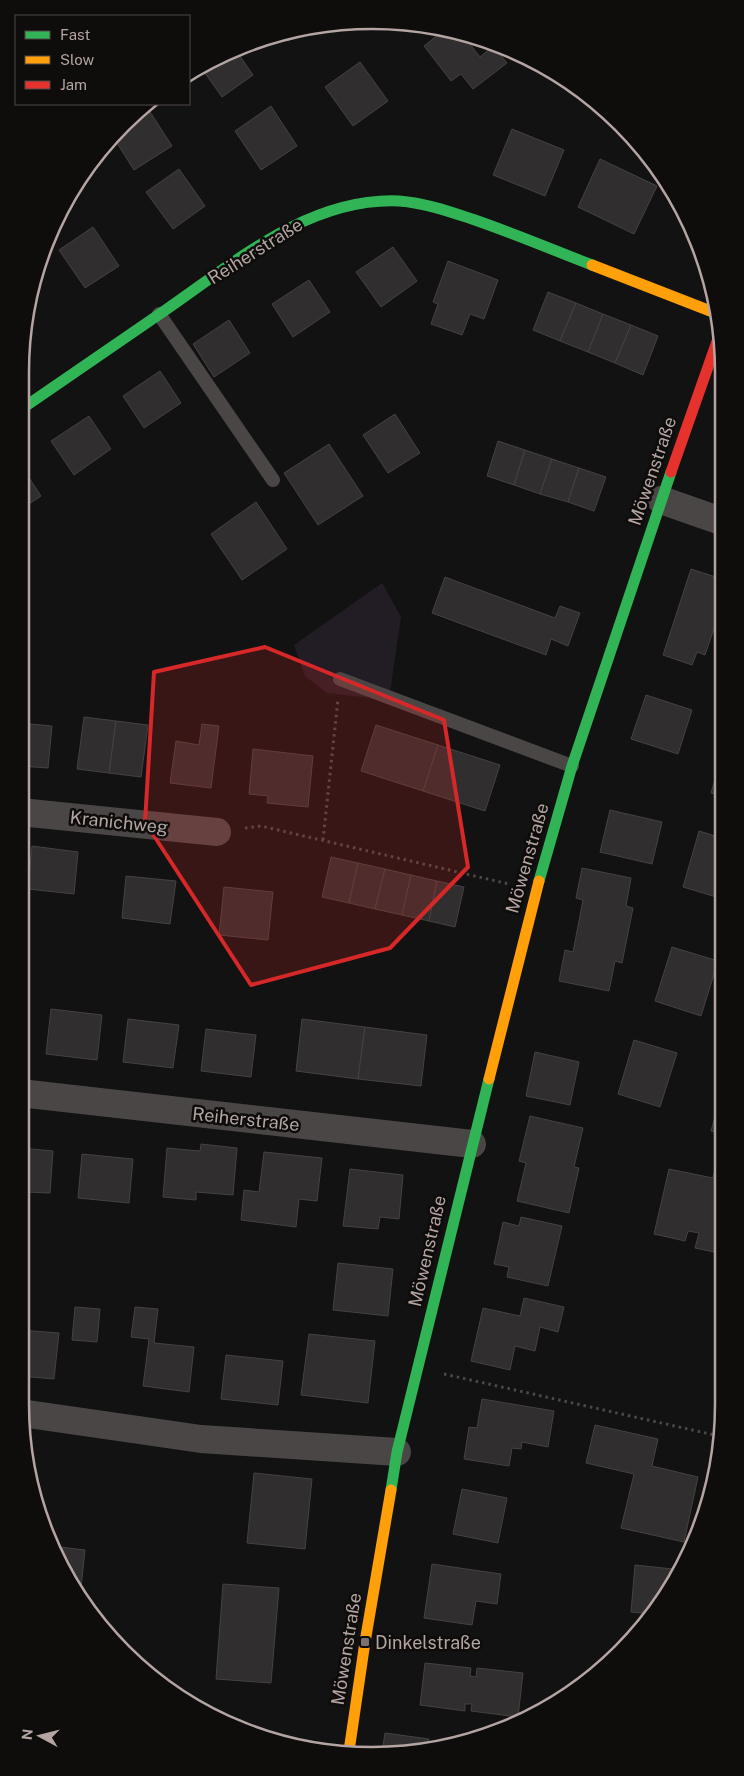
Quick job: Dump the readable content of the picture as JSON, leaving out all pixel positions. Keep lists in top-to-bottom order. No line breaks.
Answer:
{"streets":{"street":["Reiherstraße","Möwenstraße","Kranichweg"]},"crossings":[["Reiherstraße","Möwenstraße"]],"places":{"transit":["Dinkelstraße"]},"legend":["Fast","Slow","Jam"],"north":"left"}
